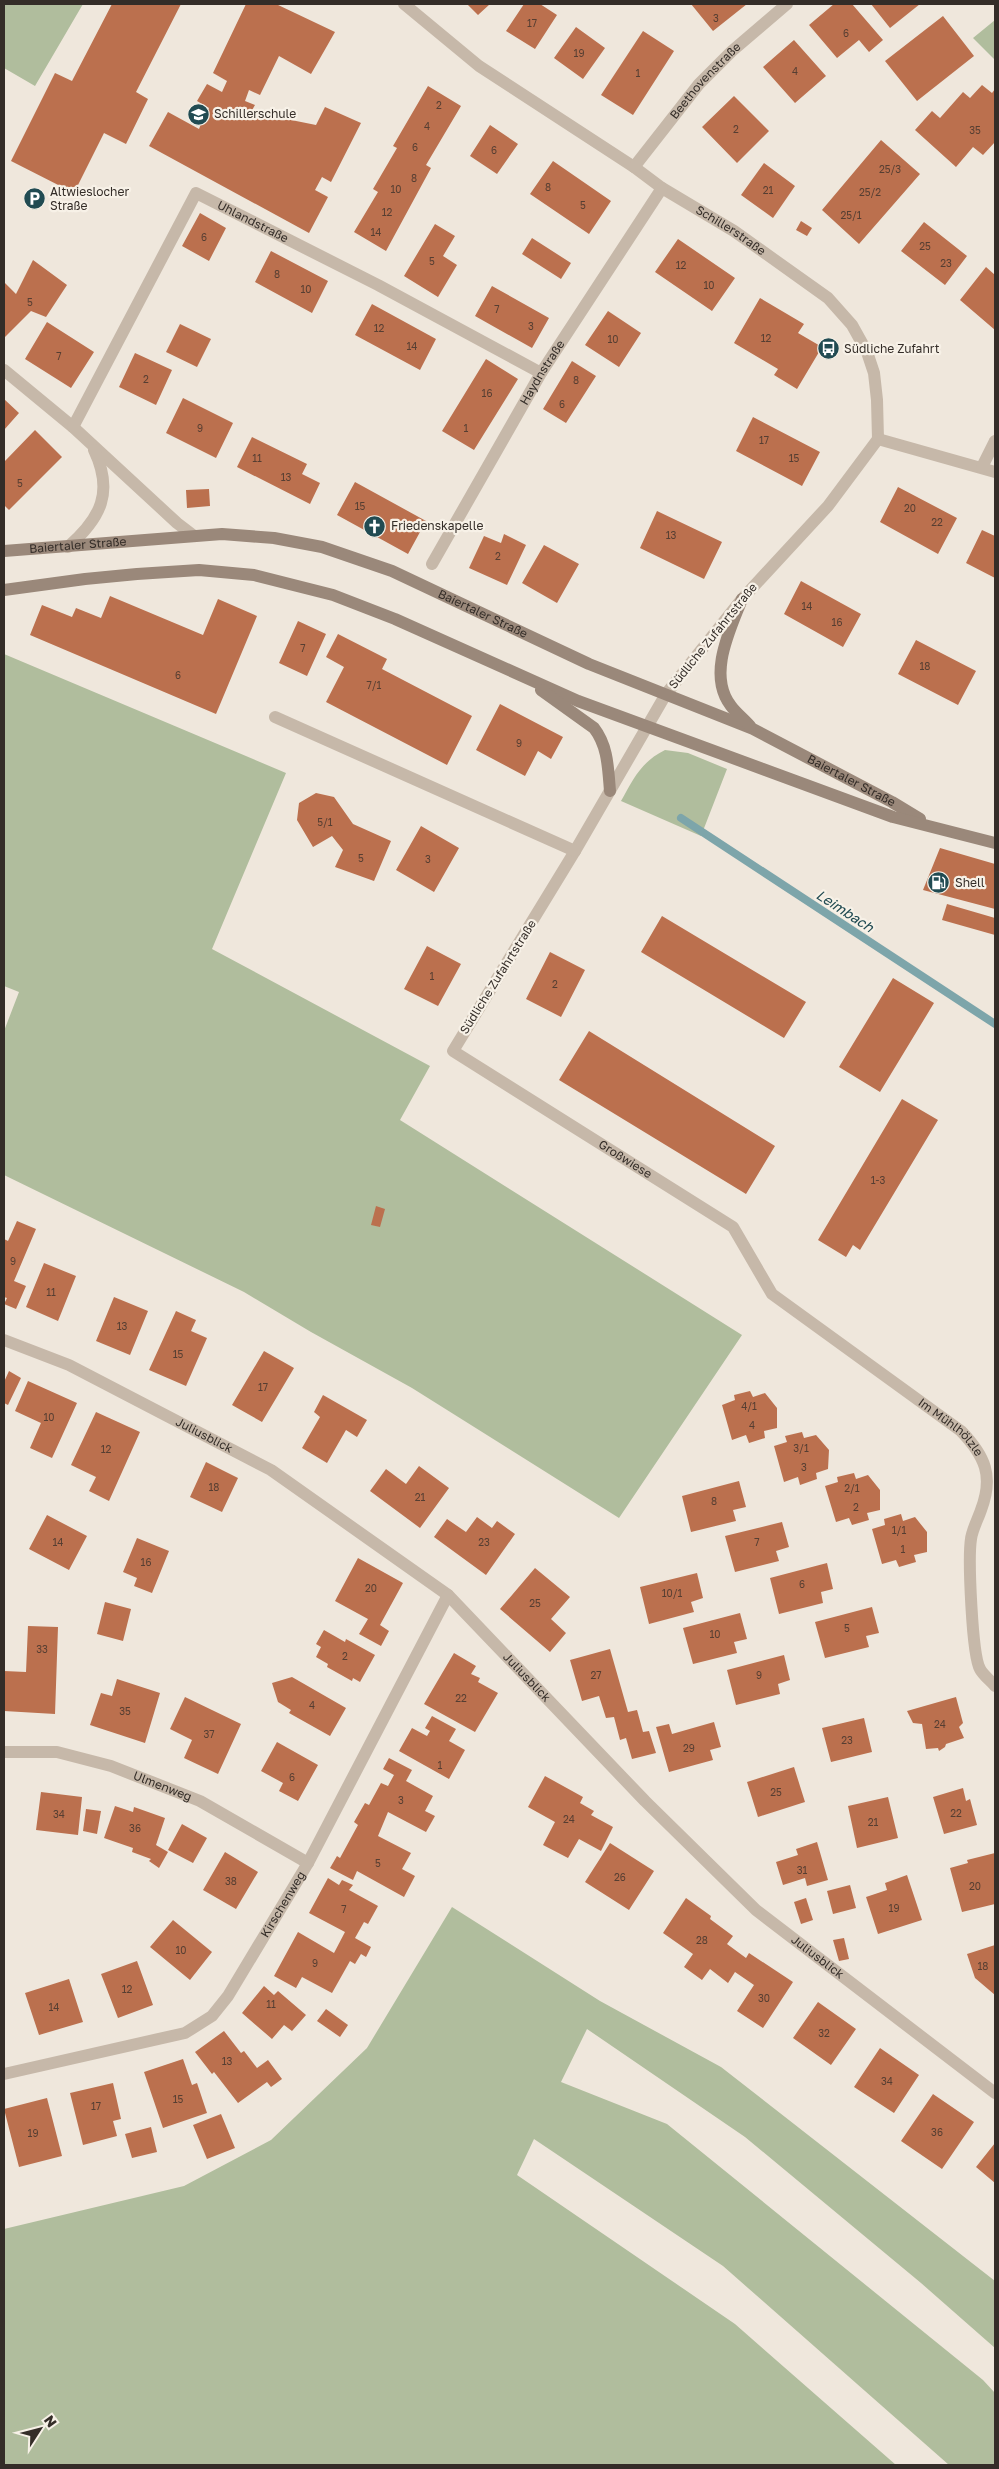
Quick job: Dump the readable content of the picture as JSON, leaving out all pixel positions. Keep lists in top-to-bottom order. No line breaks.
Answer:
{"streets":{"main road":["Baiertaler Straße"],"street":["Beethovenstraße","Uhlandstraße","Schillerstraße","Haydnstraße","Südliche Zufahrtstraße","Großwiese","Im Mühlhölzle","Juliusblick","Ulmenweg","Kirschenweg"]},"crossings":[["Beethovenstraße","Schillerstraße"],["Uhlandstraße","Haydnstraße"],["Schillerstraße","Haydnstraße"],["Schillerstraße","Südliche Zufahrtstraße"],["Baiertaler Straße","Südliche Zufahrtstraße"],["Südliche Zufahrtstraße","Großwiese"],["Großwiese","Im Mühlhölzle"],["Juliusblick","Kirschenweg"],["Ulmenweg","Kirschenweg"]],"water":["Leimbach"],"places":{"school or university":["Schillerschule"],"parking":["Altwieslocher Straße"],"bus stop":["Südliche Zufahrt"],"church":["Friedenskapelle"],"fuel station":["Shell"]},"house_numbers":["3","17","6","19","4","1","2","4","2","35","6","6","25/3","8","8","10","21","25/2","5","12","25/1","14","6","25","5","23","12","8","10","10","5","7","3","12","12","10","14","7","2","8","16","6","9","1","17","11","15","13","5","15","20","22","13","2","14","16","7","18","6","7/1","9","5/1","5","3","1","2","1-3","9","11","13","15","17","4/1","10","4","3/1","12","3","18","2/1","21","8","2","1/1","14","23","7","1","16","6","20","10/1","25","5","10","33","2","27","9","22","4","35","24","37","23","29","1","6","25","3","22","34","24","21","36","5","31","26","38","20","19","7","28","10","9","18","12","30","11","14","32","13","34","15","17","36","19"],"north":"top right"}
